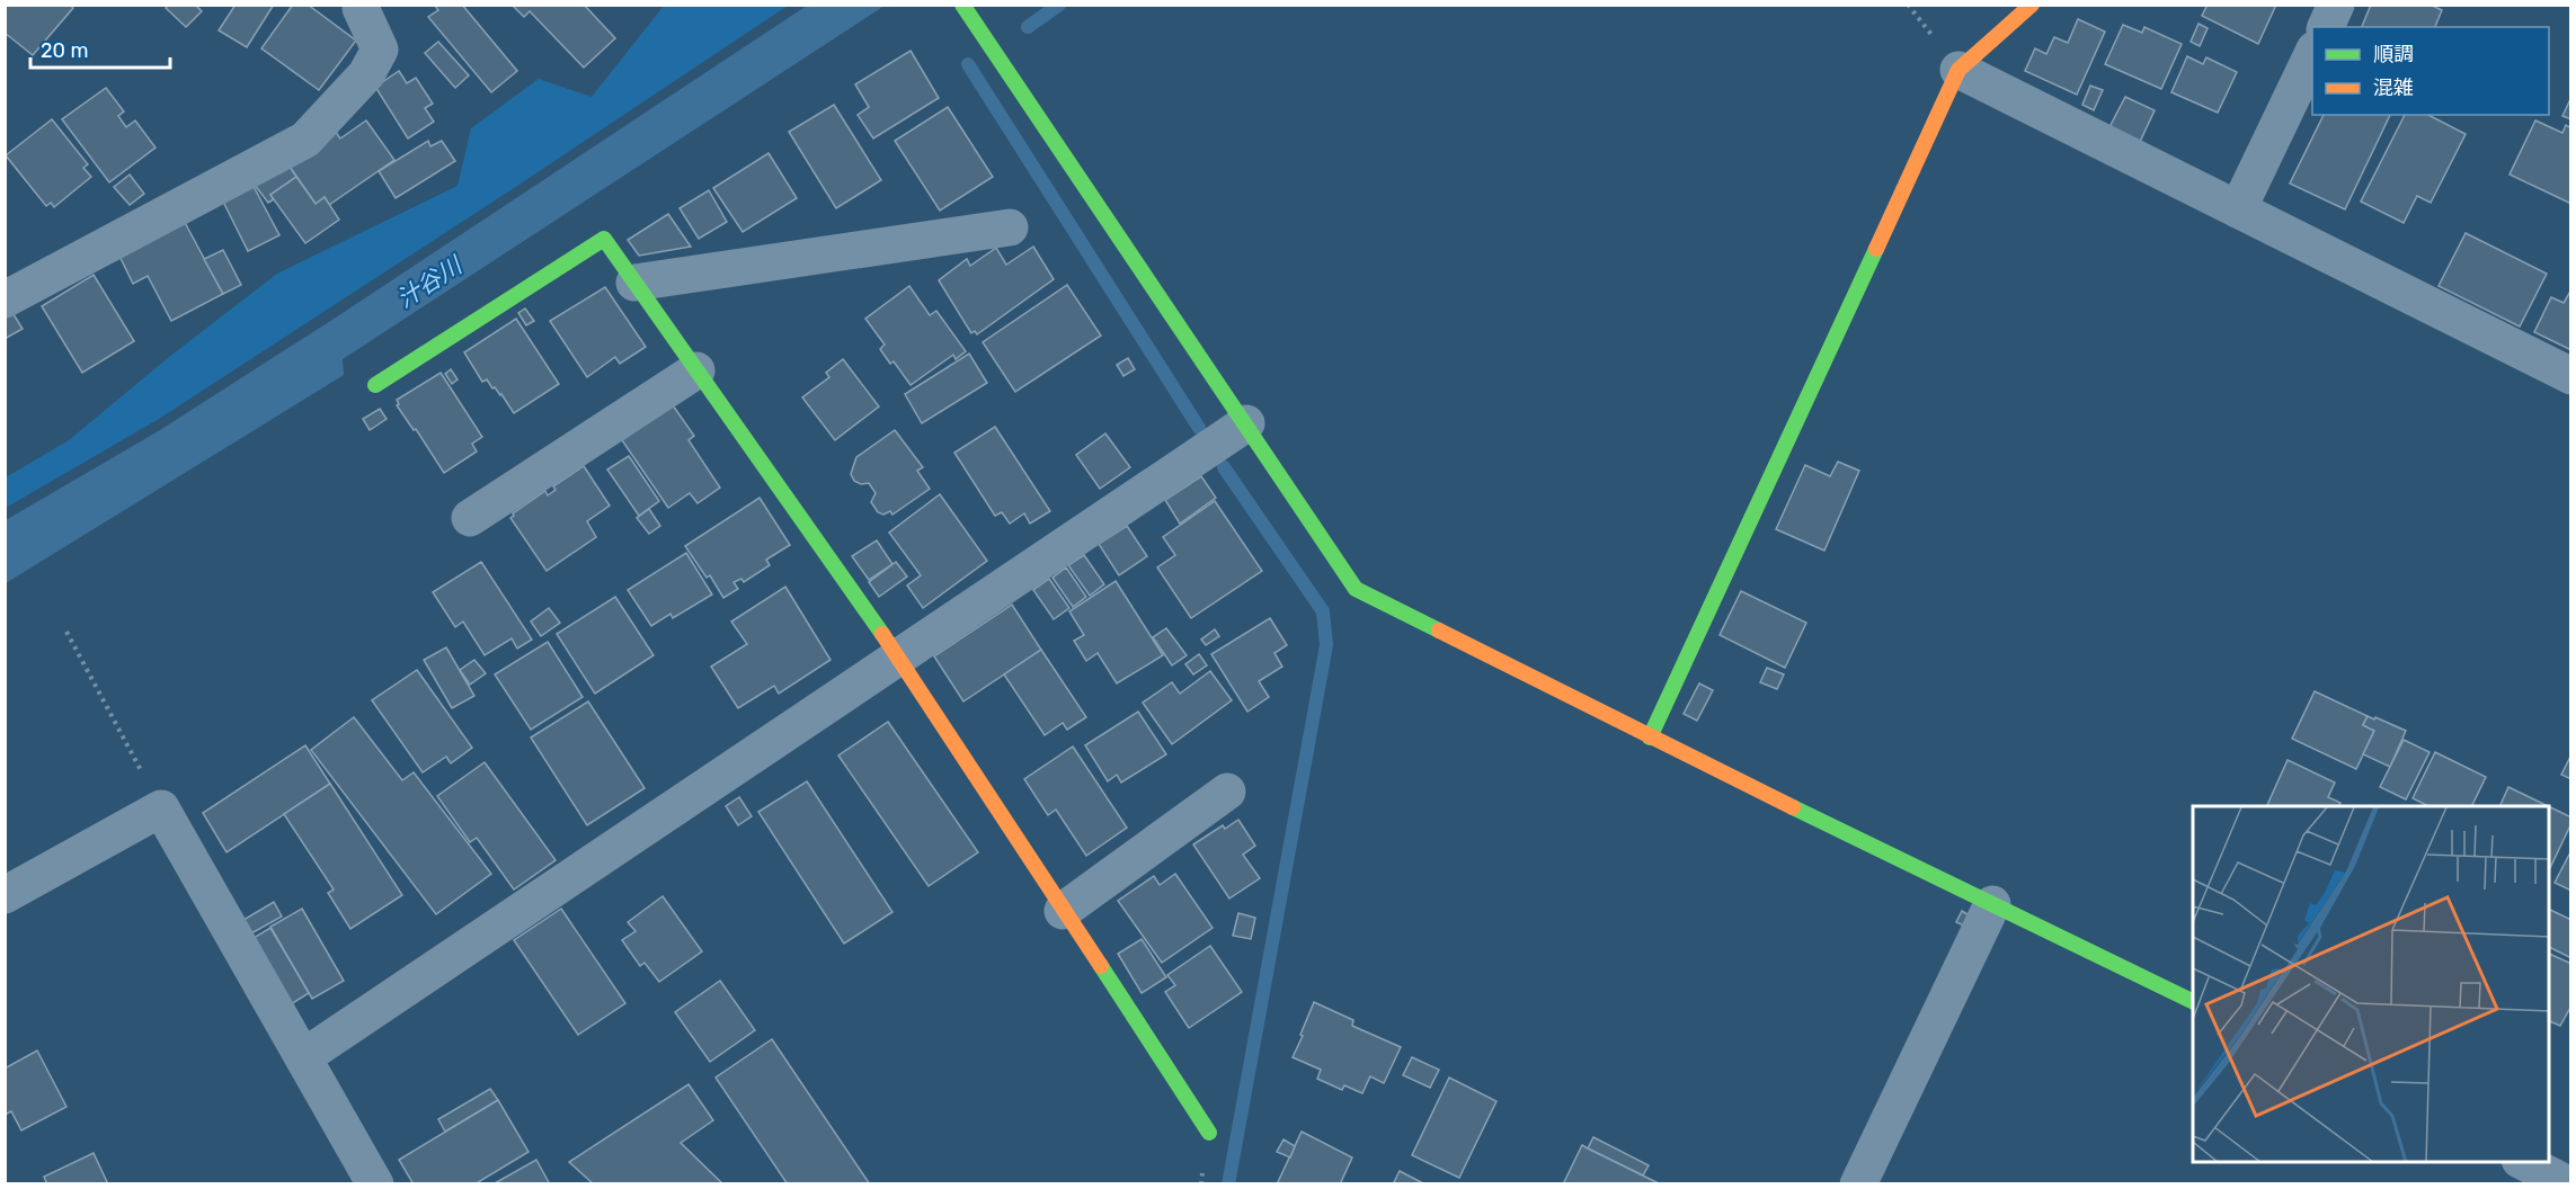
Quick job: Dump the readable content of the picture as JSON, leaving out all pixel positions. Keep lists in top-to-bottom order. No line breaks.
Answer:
{"water":["汁谷川"],"legend":["順調","混雑"],"scale_bar":"20 m"}
